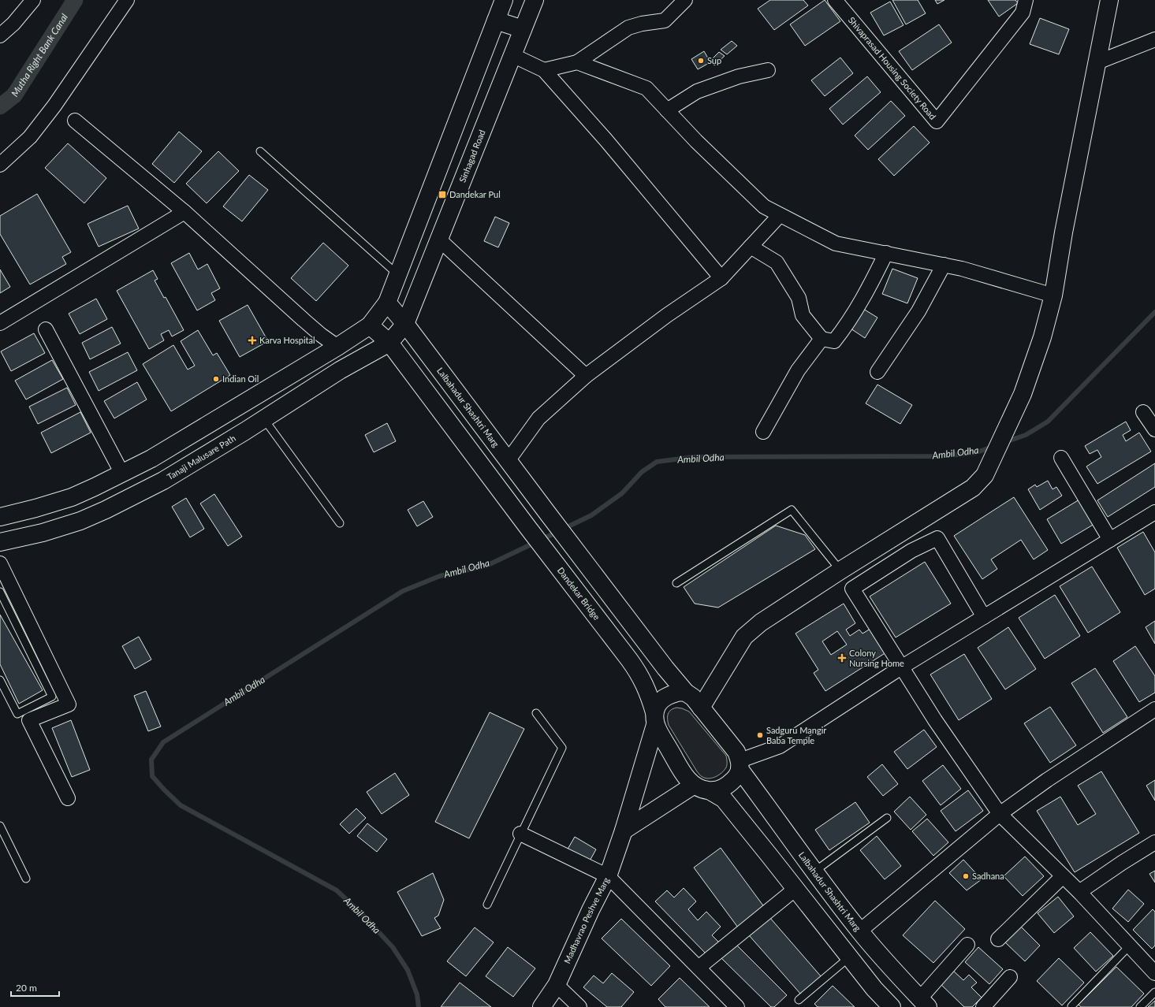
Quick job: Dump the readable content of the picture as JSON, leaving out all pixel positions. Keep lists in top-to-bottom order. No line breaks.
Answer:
{"streets":{"main road":["Sinhagad Road","Lalbahadur Shashtri Marg","Tanaji Malusare Path","Dandekar Bridge","Madhavrao Peshve Marg"],"street":["Shivaprasad Housing Society Road"]},"crossings":[["Sinhagad Road","Lalbahadur Shashtri Marg"],["Sinhagad Road","Tanaji Malusare Path"],["Sinhagad Road","Dandekar Bridge"],["Lalbahadur Shashtri Marg","Madhavrao Peshve Marg"],["Tanaji Malusare Path","Dandekar Bridge"],["Dandekar Bridge","Madhavrao Peshve Marg"]],"water":["Mutha Right Bank Canal","Ambil Odha"],"places":{"other":["Sup","Indian Oil","Sadguru Mangir Baba Temple","Sadhana"],"transit":["Dandekar Pul"],"health":["Karva Hospital","Colony Nursing Home"]},"scale_bar":"20 m"}
